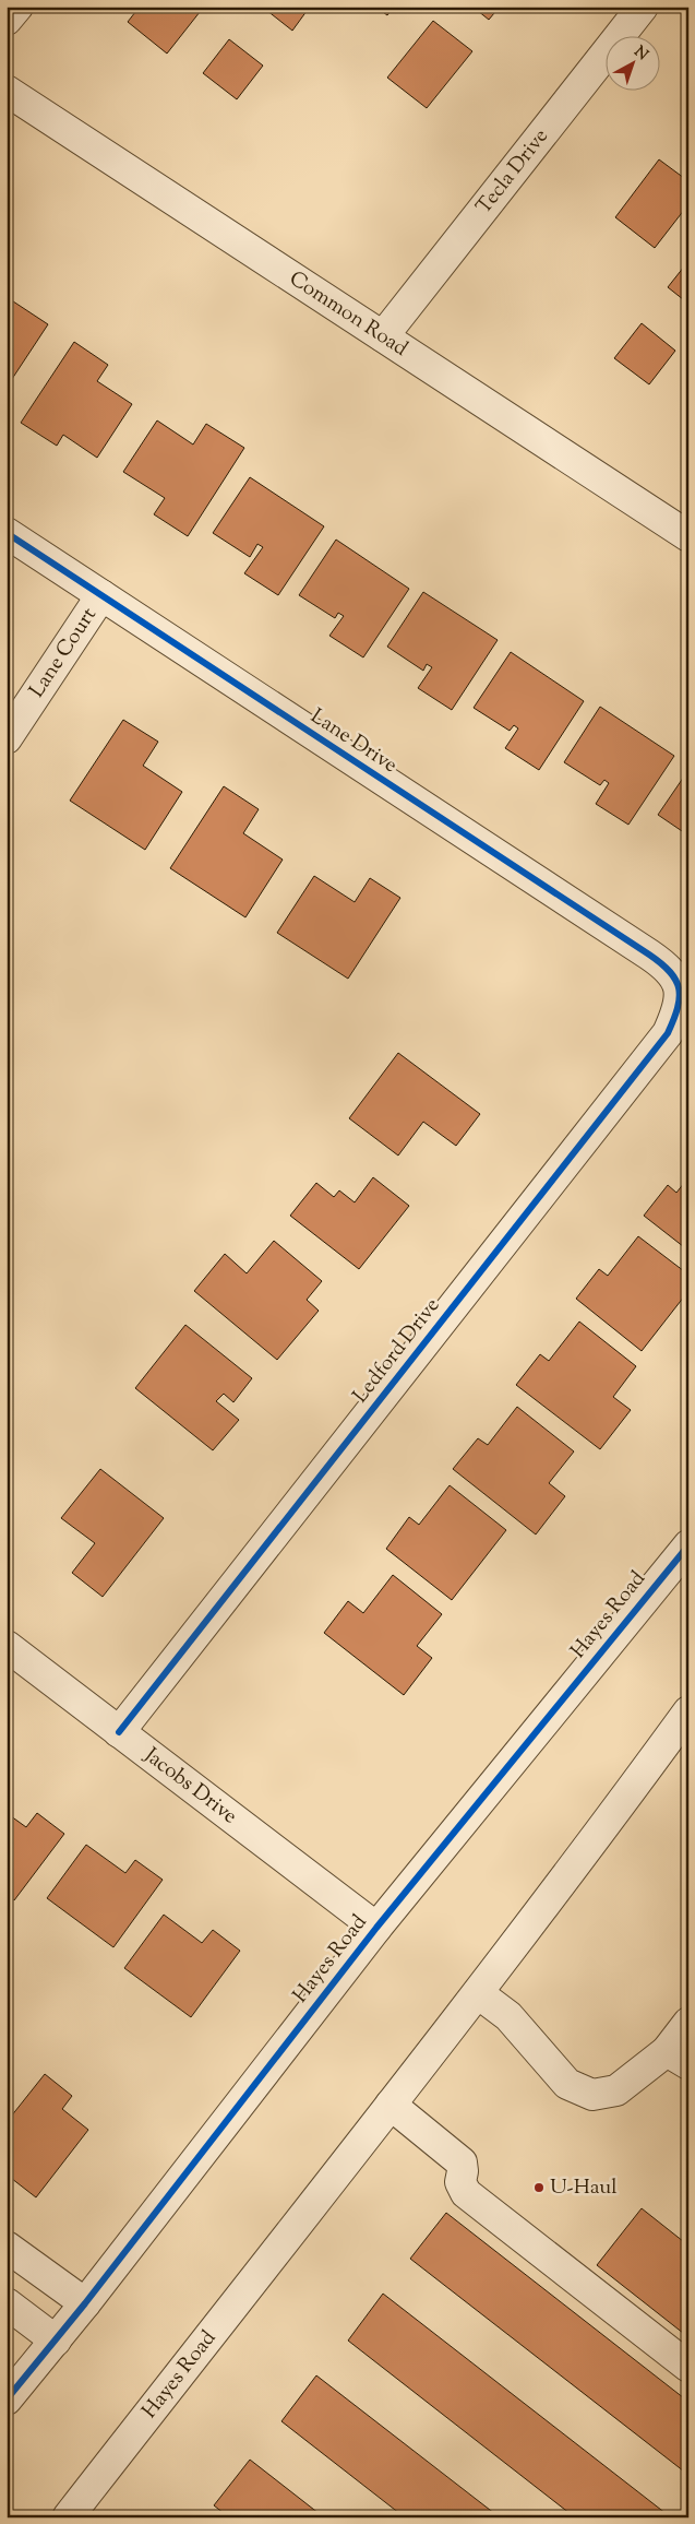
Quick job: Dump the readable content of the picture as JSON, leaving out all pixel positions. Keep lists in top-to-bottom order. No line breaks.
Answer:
{"streets":{"street":["Tecla Drive","Common Road","Lane Court","Lane Drive","Ledford Drive","Hayes Road","Jacobs Drive"]},"crossings":[["Tecla Drive","Common Road"],["Lane Court","Lane Drive"],["Lane Drive","Ledford Drive"],["Ledford Drive","Jacobs Drive"],["Hayes Road","Jacobs Drive"]],"places":["U-Haul"],"north":"top right"}
